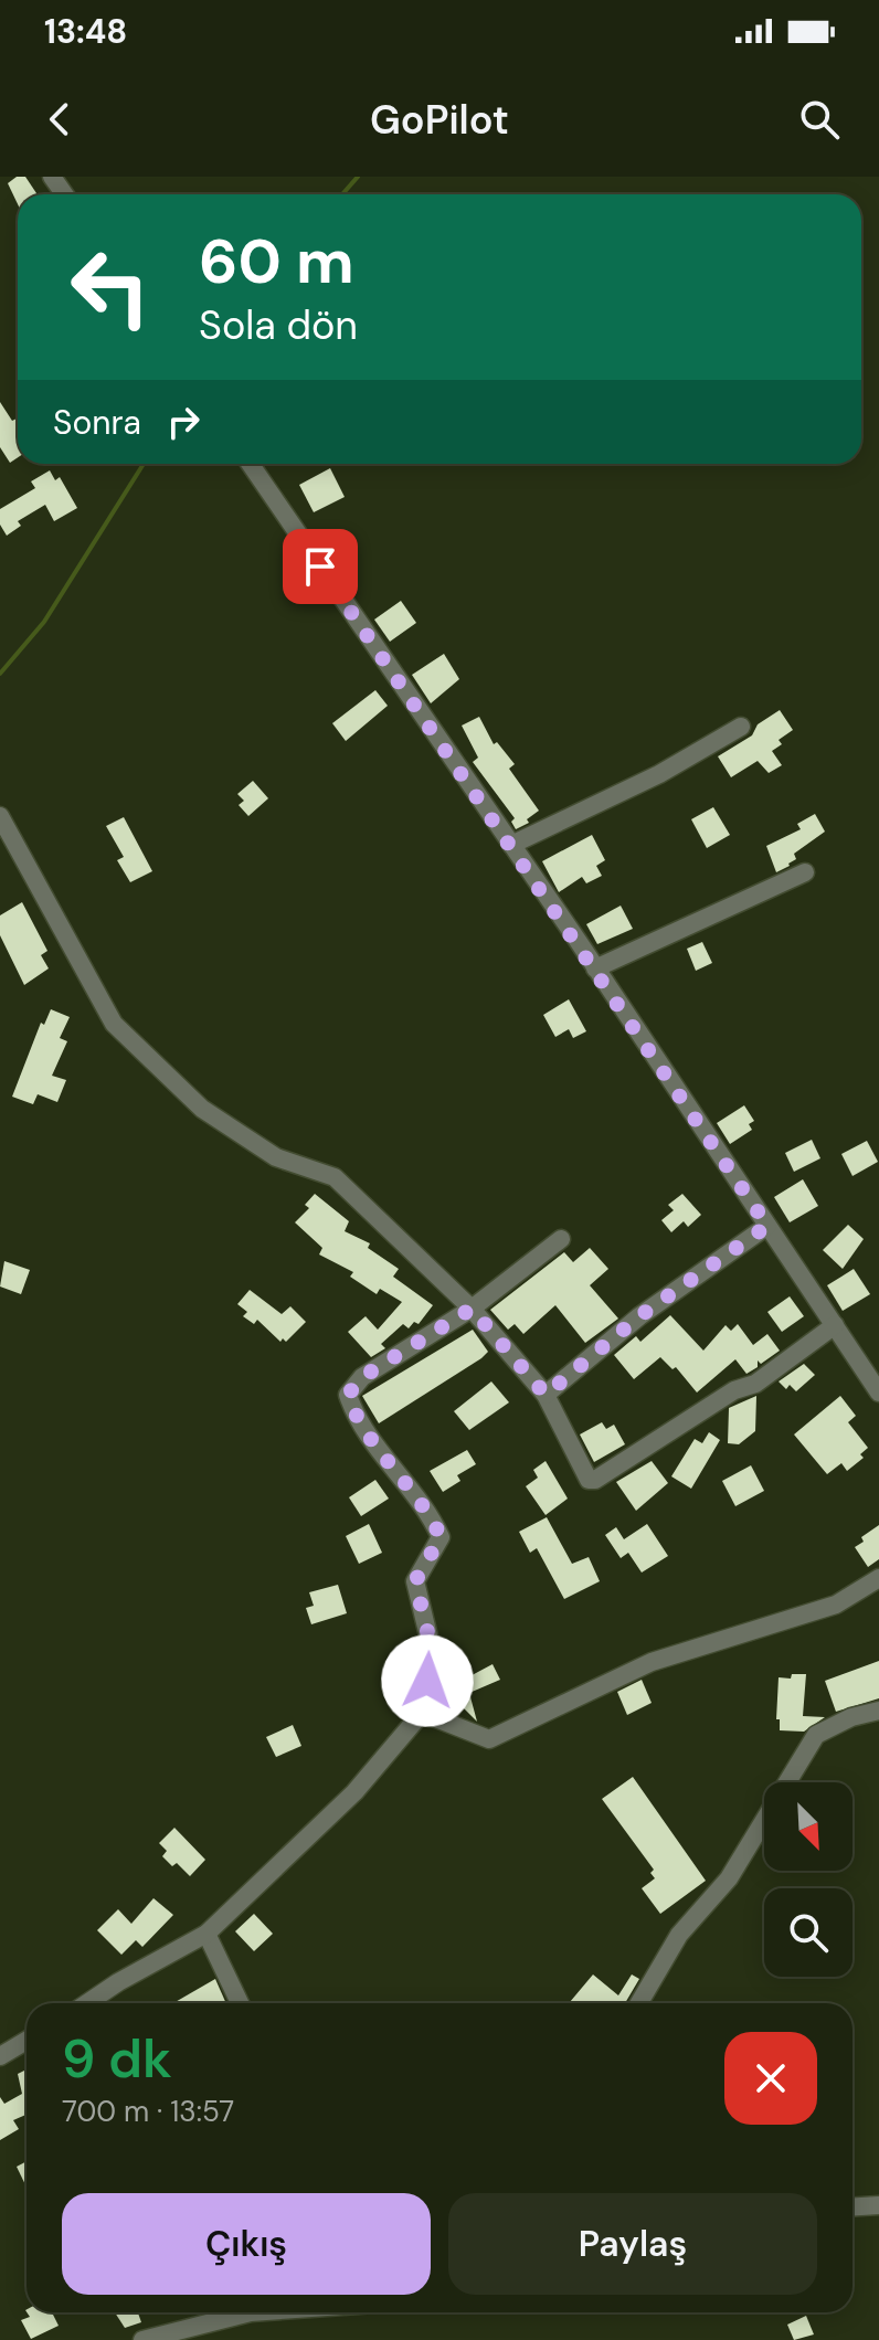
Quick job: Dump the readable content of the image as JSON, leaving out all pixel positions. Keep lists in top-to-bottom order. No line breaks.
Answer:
{"north":"bottom right","page":{"status":"13:48","header":"GoPilot","turn":["60 m","Sola dön"],"then":"Sonra","heading":["9 dk","700 m · 13:57"],"buttons":["Çıkış","Paylaş"]}}
